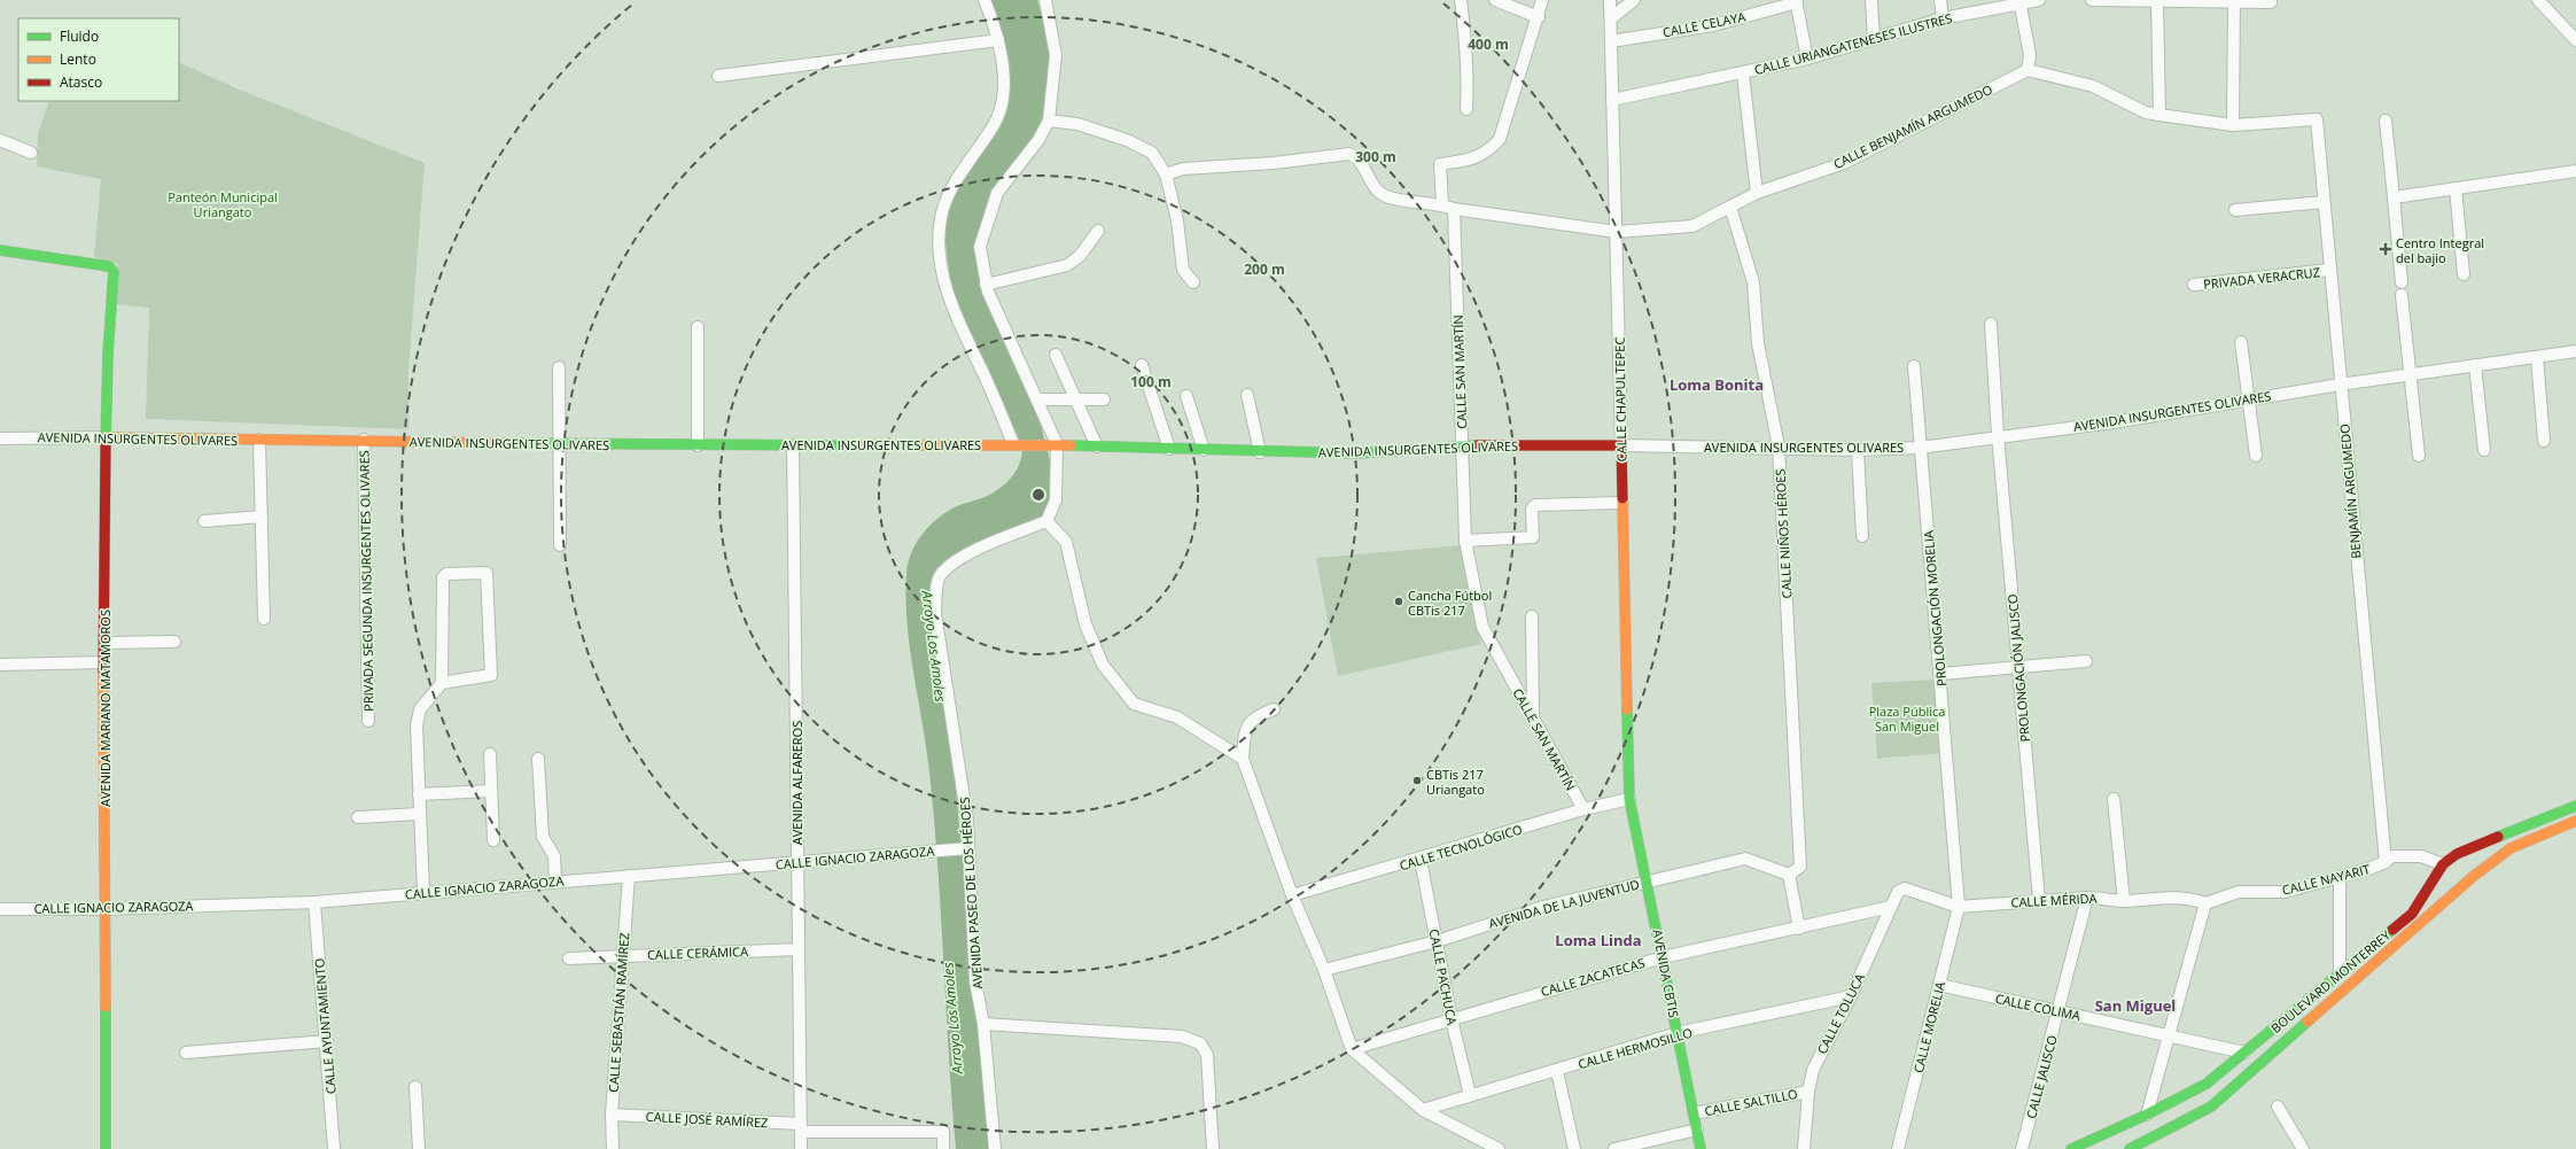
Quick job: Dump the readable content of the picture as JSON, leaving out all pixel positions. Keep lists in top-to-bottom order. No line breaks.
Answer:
{"streets":{"street":["CALLE CELAYA","CALLE URIANGATENESES ILUSTRES","CALLE BENJAMÍN ARGUMEDO","PRIVADA VERACRUZ","CALLE SAN MARTÍN","CALLE CHAPULTEPEC","AVENIDA INSURGENTES OLIVARES","BENJAMÍN ARGUMEDO","CALLE NIÑOS HÉROES","PRIVADA SEGUNDA INSURGENTES OLIVARES","PROLONGACIÓN MORELIA","PROLONGACIÓN JALISCO","AVENIDA MARIANO MATAMOROS","AVENIDA ALFAREROS","CALLE TECNOLÓGICO","CALLE IGNACIO ZARAGOZA","CALLE NAYARIT","AVENIDA PASEO DE LOS HÉROES","CALLE MÉRIDA","AVENIDA DE LA JUVENTUD","CALLE CERÁMICA","AVENIDA CBTIS","CALLE PACHUCA","CALLE ZACATECAS","BOULEVARD MONTERREY","CALLE COLIMA","CALLE SEBASTIÁN RAMÍREZ","CALLE TOLUCA","CALLE AYUNTAMIENTO","CALLE MORELIA","CALLE HERMOSILLO","CALLE JALISCO","CALLE SALTILLO","CALLE JOSÉ RAMÍREZ"]},"crossings":[["CALLE CELAYA","CALLE CHAPULTEPEC"],["CALLE URIANGATENESES ILUSTRES","CALLE CHAPULTEPEC"],["CALLE BENJAMÍN ARGUMEDO","CALLE SAN MARTÍN"],["CALLE BENJAMÍN ARGUMEDO","CALLE CHAPULTEPEC"],["CALLE BENJAMÍN ARGUMEDO","CALLE NIÑOS HÉROES"],["PRIVADA VERACRUZ","BENJAMÍN ARGUMEDO"],["CALLE SAN MARTÍN","AVENIDA INSURGENTES OLIVARES"],["CALLE SAN MARTÍN","CALLE TECNOLÓGICO"],["CALLE CHAPULTEPEC","AVENIDA INSURGENTES OLIVARES"],["CALLE CHAPULTEPEC","CALLE TECNOLÓGICO"],["CALLE CHAPULTEPEC","AVENIDA CBTIS"],["AVENIDA INSURGENTES OLIVARES","BENJAMÍN ARGUMEDO"],["AVENIDA INSURGENTES OLIVARES","CALLE NIÑOS HÉROES"],["AVENIDA INSURGENTES OLIVARES","PRIVADA SEGUNDA INSURGENTES OLIVARES"],["AVENIDA INSURGENTES OLIVARES","PROLONGACIÓN MORELIA"],["AVENIDA INSURGENTES OLIVARES","PROLONGACIÓN JALISCO"],["AVENIDA INSURGENTES OLIVARES","AVENIDA MARIANO MATAMOROS"],["AVENIDA INSURGENTES OLIVARES","AVENIDA ALFAREROS"],["BENJAMÍN ARGUMEDO","CALLE NAYARIT"],["CALLE NIÑOS HÉROES","AVENIDA DE LA JUVENTUD"],["PROLONGACIÓN MORELIA","CALLE MÉRIDA"],["PROLONGACIÓN MORELIA","CALLE MORELIA"],["PROLONGACIÓN JALISCO","CALLE MÉRIDA"],["AVENIDA MARIANO MATAMOROS","CALLE IGNACIO ZARAGOZA"],["AVENIDA ALFAREROS","CALLE IGNACIO ZARAGOZA"],["AVENIDA ALFAREROS","CALLE CERÁMICA"],["AVENIDA ALFAREROS","CALLE JOSÉ RAMÍREZ"],["CALLE TECNOLÓGICO","AVENIDA CBTIS"],["CALLE TECNOLÓGICO","CALLE PACHUCA"],["CALLE IGNACIO ZARAGOZA","AVENIDA PASEO DE LOS HÉROES"],["CALLE IGNACIO ZARAGOZA","CALLE SEBASTIÁN RAMÍREZ"],["CALLE IGNACIO ZARAGOZA","CALLE AYUNTAMIENTO"],["CALLE NAYARIT","CALLE MÉRIDA"],["CALLE NAYARIT","BOULEVARD MONTERREY"],["CALLE MÉRIDA","CALLE TOLUCA"],["CALLE MÉRIDA","CALLE MORELIA"],["CALLE MÉRIDA","CALLE JALISCO"],["AVENIDA DE LA JUVENTUD","AVENIDA CBTIS"],["AVENIDA DE LA JUVENTUD","CALLE PACHUCA"],["CALLE CERÁMICA","CALLE SEBASTIÁN RAMÍREZ"],["AVENIDA CBTIS","CALLE ZACATECAS"],["AVENIDA CBTIS","CALLE HERMOSILLO"],["AVENIDA CBTIS","CALLE SALTILLO"],["CALLE PACHUCA","CALLE ZACATECAS"],["CALLE PACHUCA","CALLE HERMOSILLO"],["CALLE ZACATECAS","CALLE TOLUCA"],["BOULEVARD MONTERREY","CALLE COLIMA"],["CALLE COLIMA","CALLE MORELIA"],["CALLE COLIMA","CALLE JALISCO"],["CALLE SEBASTIÁN RAMÍREZ","CALLE JOSÉ RAMÍREZ"],["CALLE TOLUCA","CALLE HERMOSILLO"],["CALLE TOLUCA","CALLE SALTILLO"]],"districts":["Loma Bonita","Loma Linda","San Miguel"],"water":["Arroyo Los Amoles"],"parks":["Panteón Municipal Uriangato","Plaza Pública San Miguel"],"places":{"health":["Centro Integral del bajio"],"other":["Cancha Fútbol CBTis 217","CBTis 217 Uriangato"]},"legend":["Fluido","Lento","Atasco"],"rings":["400 m","300 m","200 m","100 m"]}
